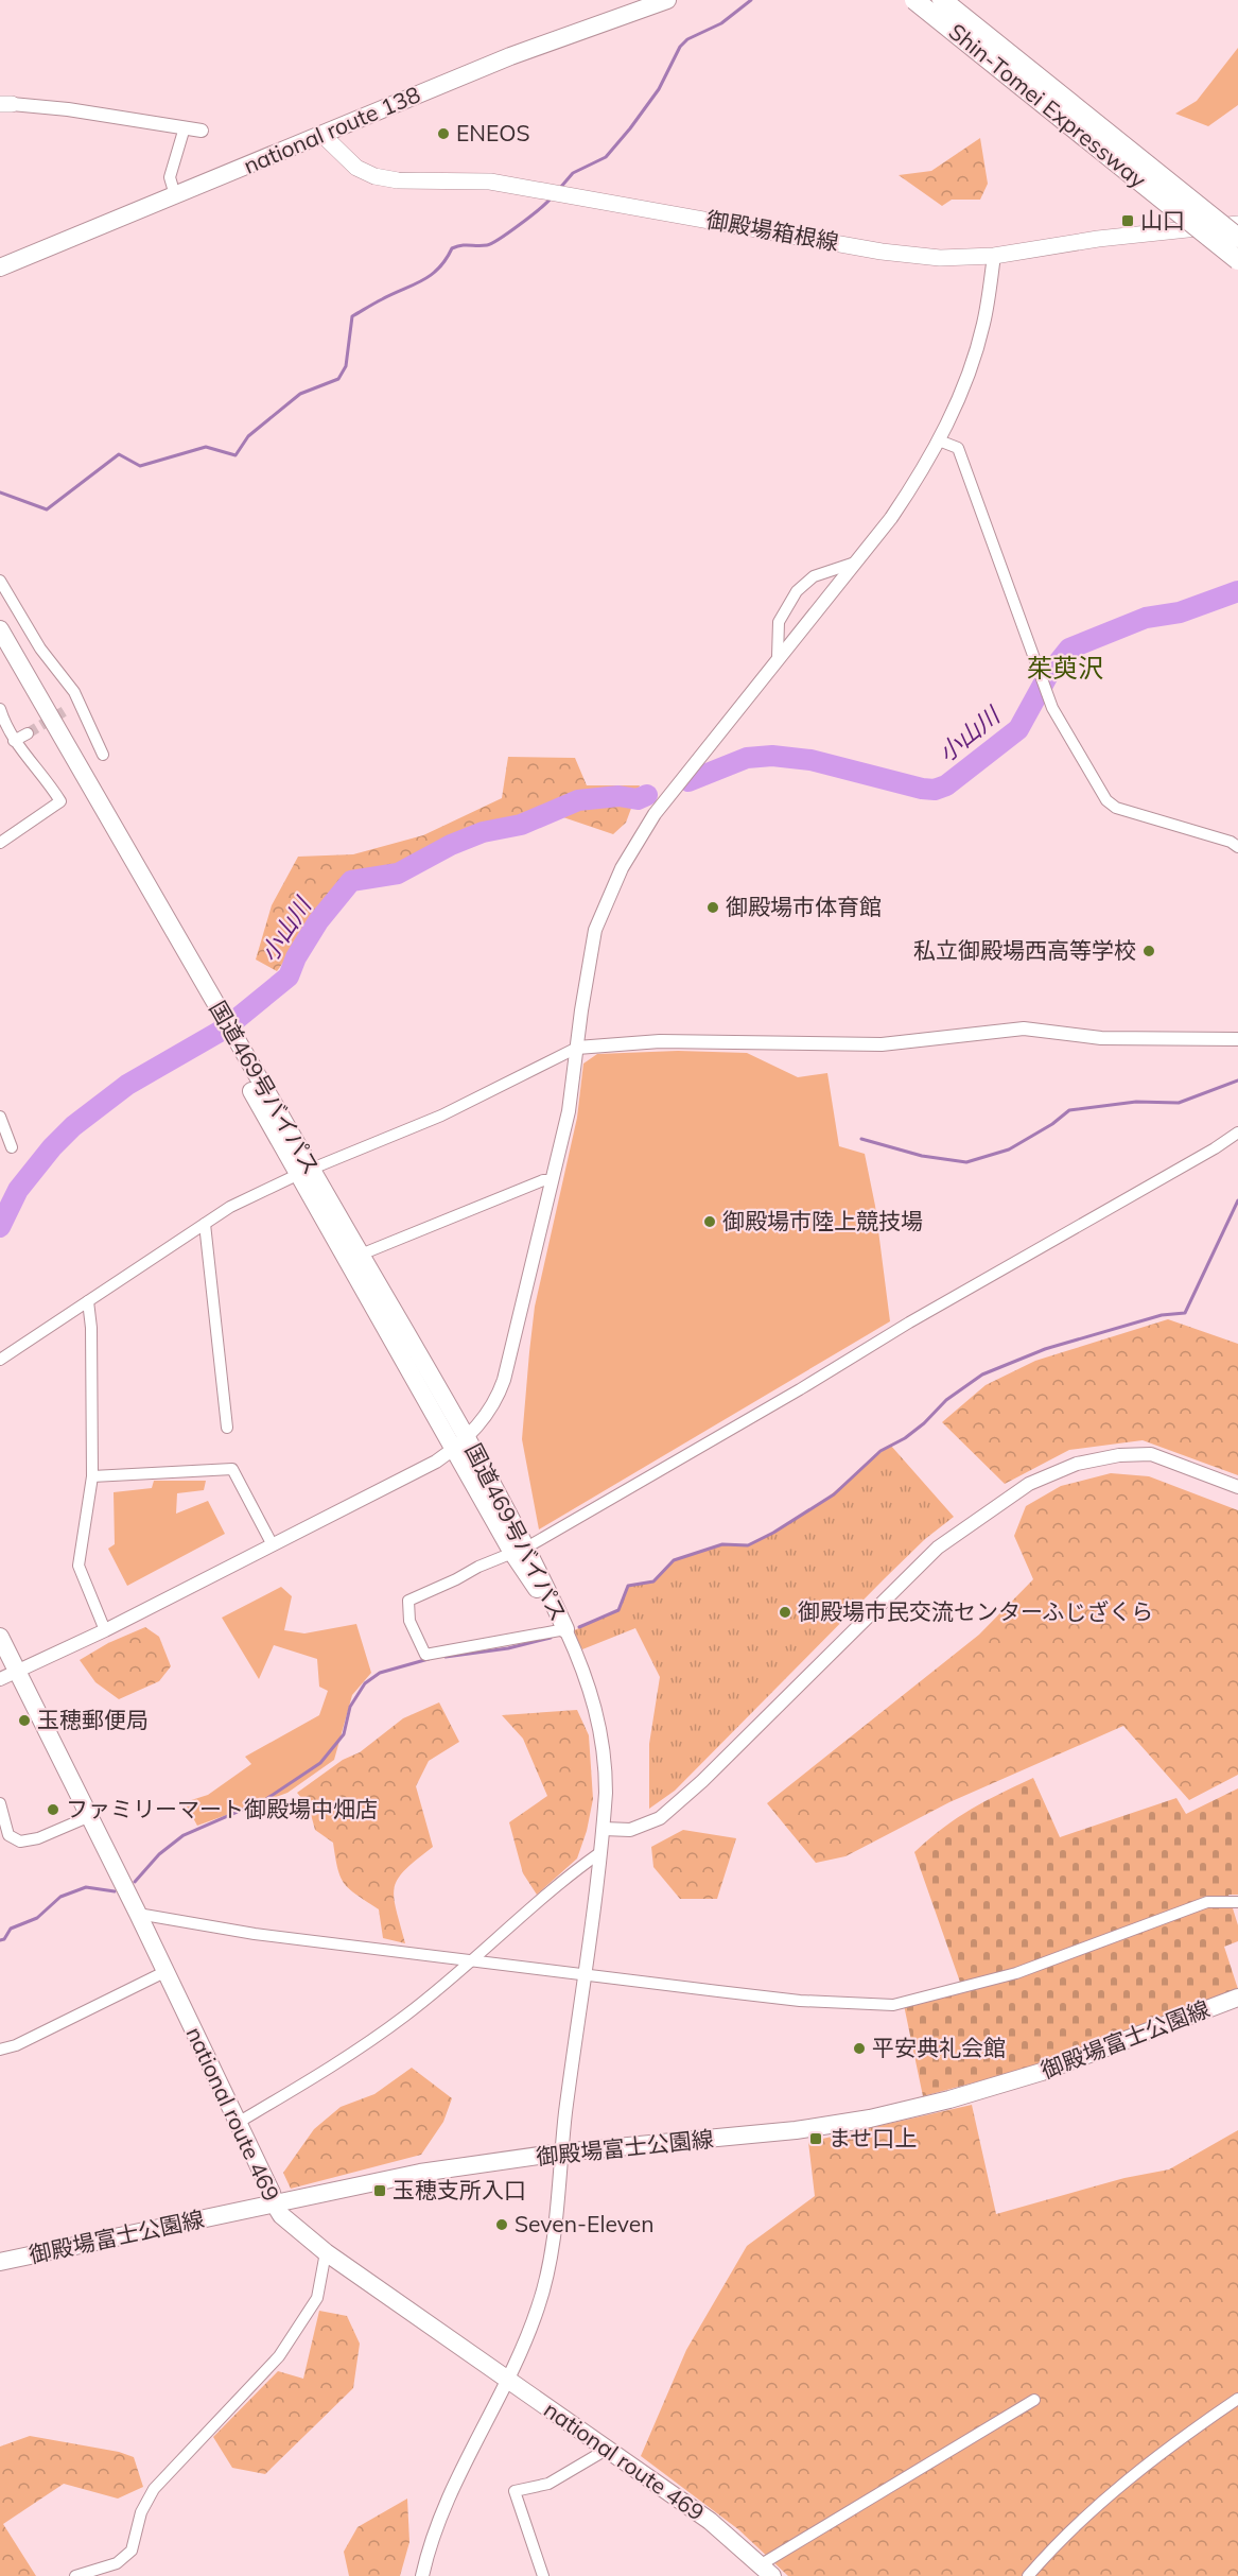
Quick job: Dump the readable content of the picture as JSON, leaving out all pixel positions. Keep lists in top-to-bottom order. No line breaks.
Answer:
{"streets":{"highway":["Shin-Tomei Expressway"],"main road":["national route 138","御殿場箱根線","国道469号バイパス","御殿場富士公園線","national route 469"]},"crossings":[["national route 138","御殿場箱根線"],["御殿場富士公園線","national route 469"]],"districts":["茱萸沢"],"water":["小山川"],"places":{"other":["ENEOS","御殿場市体育館","私立御殿場西高等学校","御殿場市陸上競技場","御殿場市民交流センターふじざくら","玉穂郵便局","ファミリーマート御殿場中畑店","平安典礼会館","Seven-Eleven"],"transit":["山口","ませ口上","玉穂支所入口"]}}
